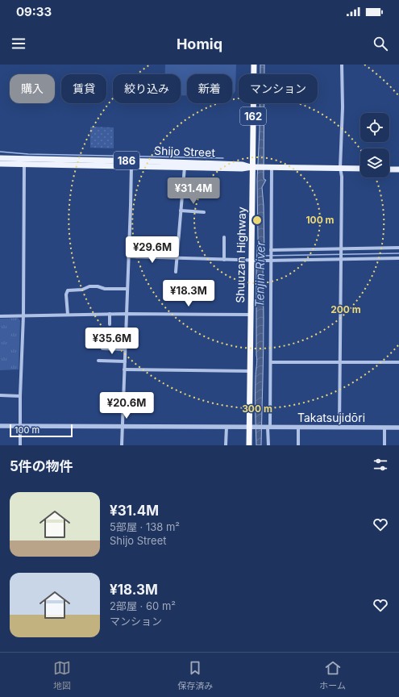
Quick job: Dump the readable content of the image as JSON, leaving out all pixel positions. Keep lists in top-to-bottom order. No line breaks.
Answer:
{"streets":{"highway":["162","Shuuzan Highway"],"main road":["Shijo Street","186"],"street":["Takatsujidōri"]},"crossings":[["Shijo Street","Shuuzan Highway"],["Shuuzan Highway","Takatsujidōri"]],"water":["Tenjin River"],"scale_bar":"100 m","page":{"status":"09:33","header":"Homiq","chip":["購入","賃貸","絞り込み","新着","マンション"],"price":["¥31.4M","¥29.6M","¥18.3M","¥35.6M","¥20.6M"],"scale":"100 m","heading":"5件の物件","list":[{"name":"¥31.4M","note":"5部屋 · 138 m² · Shijo Street"},{"name":"¥18.3M","note":"2部屋 · 60 m² · マンション"}],"tabs":["地図","保存済み","ホーム"]},"rings":["100 m","200 m","300 m"]}
